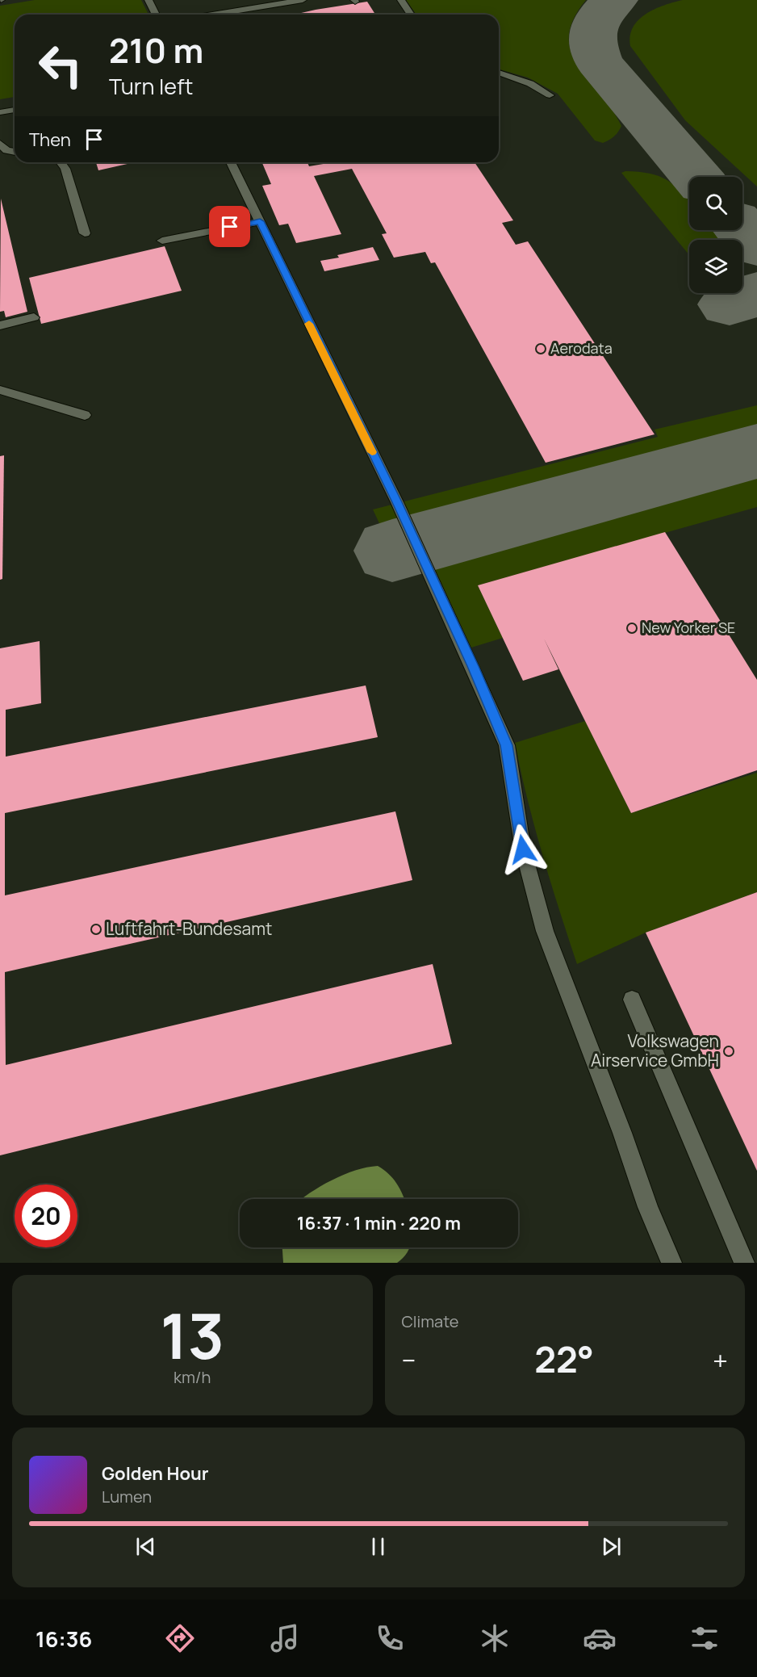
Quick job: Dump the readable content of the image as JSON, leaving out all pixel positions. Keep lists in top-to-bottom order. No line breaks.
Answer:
{"places":["Aerodata","New Yorker SE","Luftfahrt-Bundesamt","Volkswagen Airservice GmbH"],"page":{"turn":["210 m","Turn left"],"then":"Then","limit":"20","trip":"16:37 · 1 min · 220 m","tile":[["13","km/h"],"Climate"],"heat":["−","22°","+"],"song":["Golden Hour","Lumen"],"tabs":"16:36"}}
